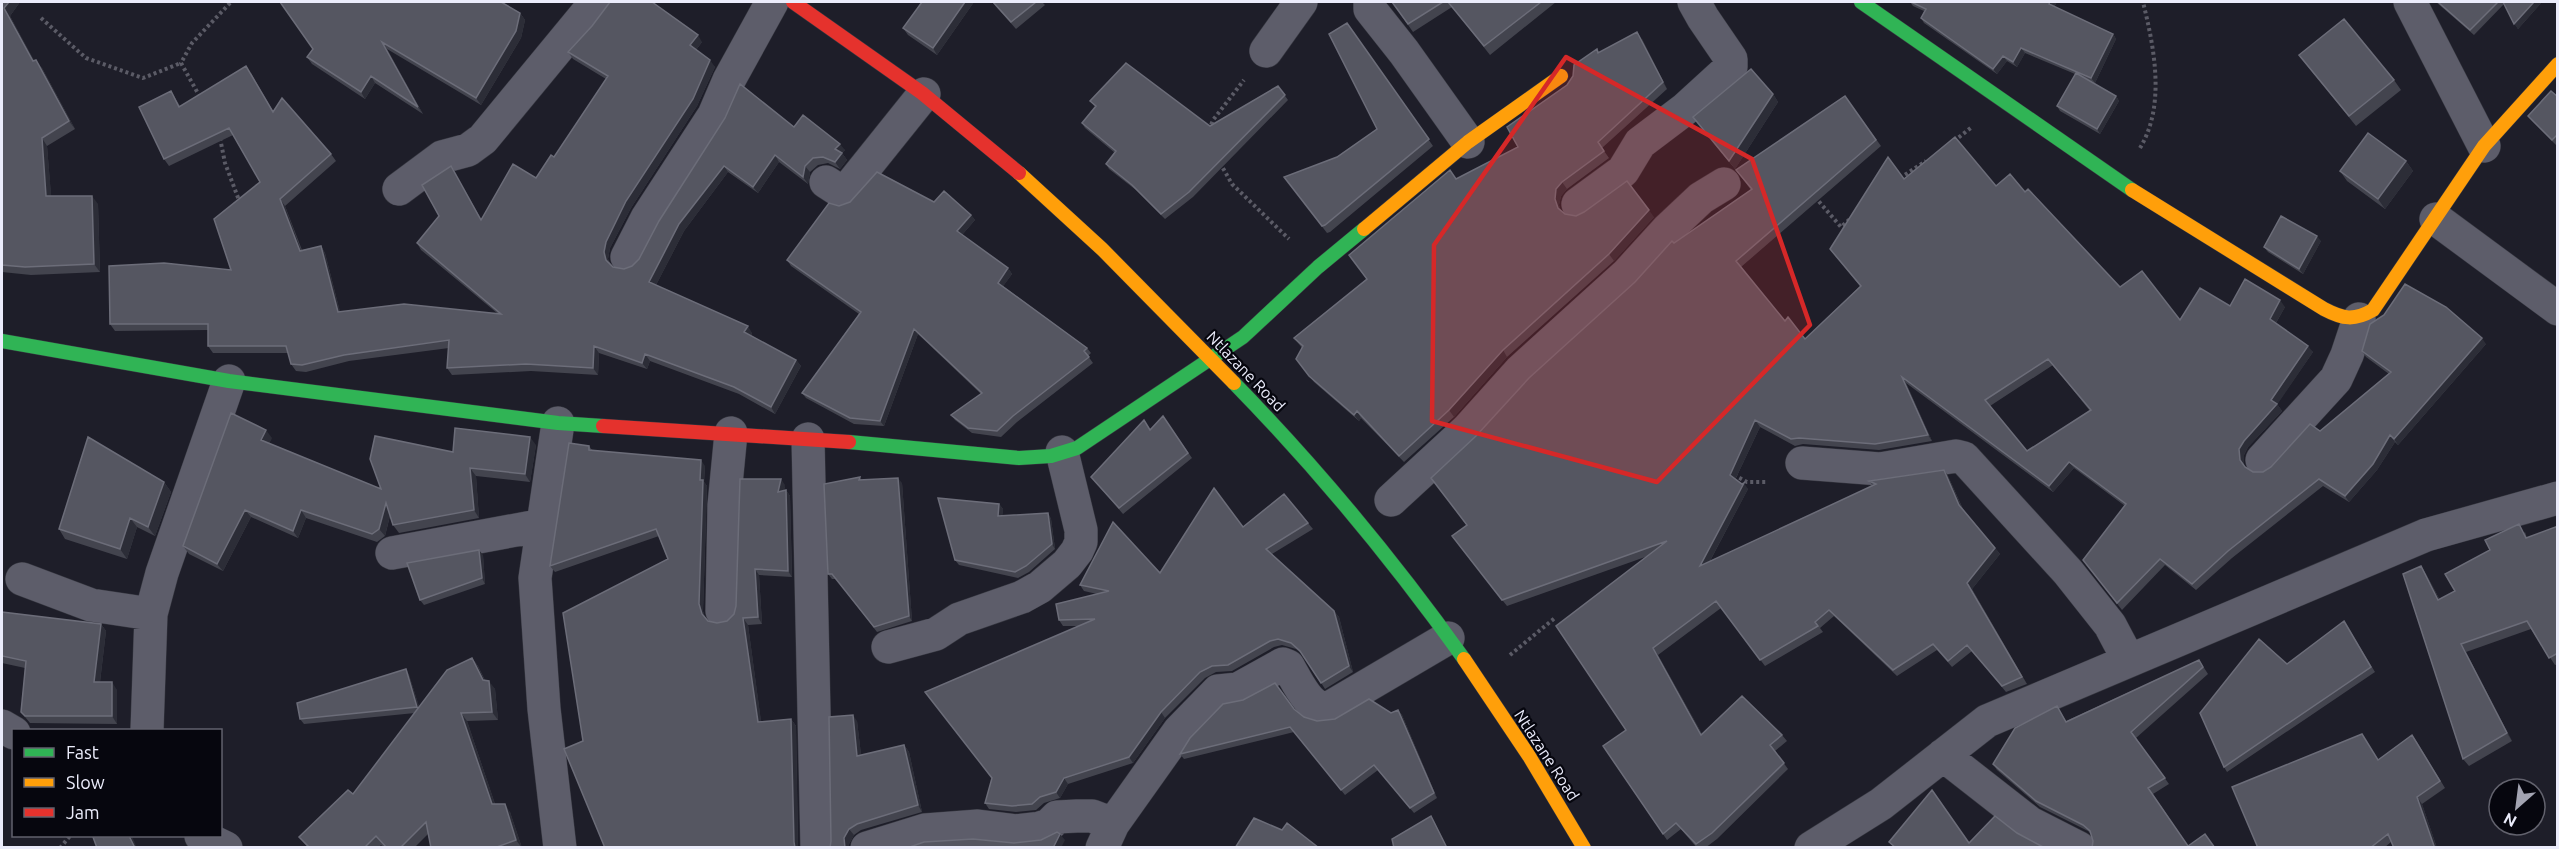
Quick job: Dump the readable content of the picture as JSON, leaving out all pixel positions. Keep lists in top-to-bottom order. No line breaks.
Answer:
{"streets":{"street":["Ntlazane Road"]},"legend":["Fast","Slow","Jam"],"north":"bottom left"}
